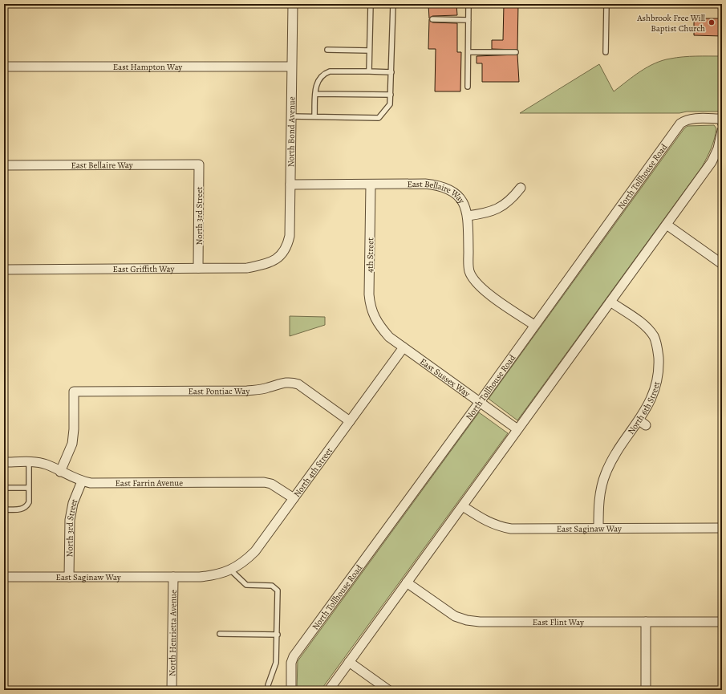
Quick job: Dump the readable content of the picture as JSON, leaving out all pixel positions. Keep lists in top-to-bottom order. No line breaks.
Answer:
{"streets":{"street":["East Hampton Way","North Bond Avenue","East Bellaire Way","North Tollhouse Road","North 3rd Street","4th Street","East Griffith Way","East Sussex Way","East Pontiac Way","North 6th Street","North 4th Street","East Farrin Avenue","East Saginaw Way","East Flint Way","North Henrietta Avenue"]},"crossings":[["East Hampton Way","North Bond Avenue"],["North Bond Avenue","East Bellaire Way"],["North Bond Avenue","East Griffith Way"],["East Bellaire Way","North Tollhouse Road"],["East Bellaire Way","North 3rd Street"],["East Bellaire Way","4th Street"],["North Tollhouse Road","East Sussex Way"],["North 3rd Street","East Griffith Way"],["North 3rd Street","East Farrin Avenue"],["North 3rd Street","East Saginaw Way"],["4th Street","East Sussex Way"],["4th Street","North 4th Street"],["East Sussex Way","North 4th Street"],["East Pontiac Way","North 4th Street"],["East Pontiac Way","East Farrin Avenue"],["North 6th Street","East Saginaw Way"],["North 4th Street","East Farrin Avenue"],["North 4th Street","East Saginaw Way"],["North 4th Street","North Henrietta Avenue"],["East Saginaw Way","North Henrietta Avenue"]],"places":["Ashbrook Free Will Baptist Church"]}
